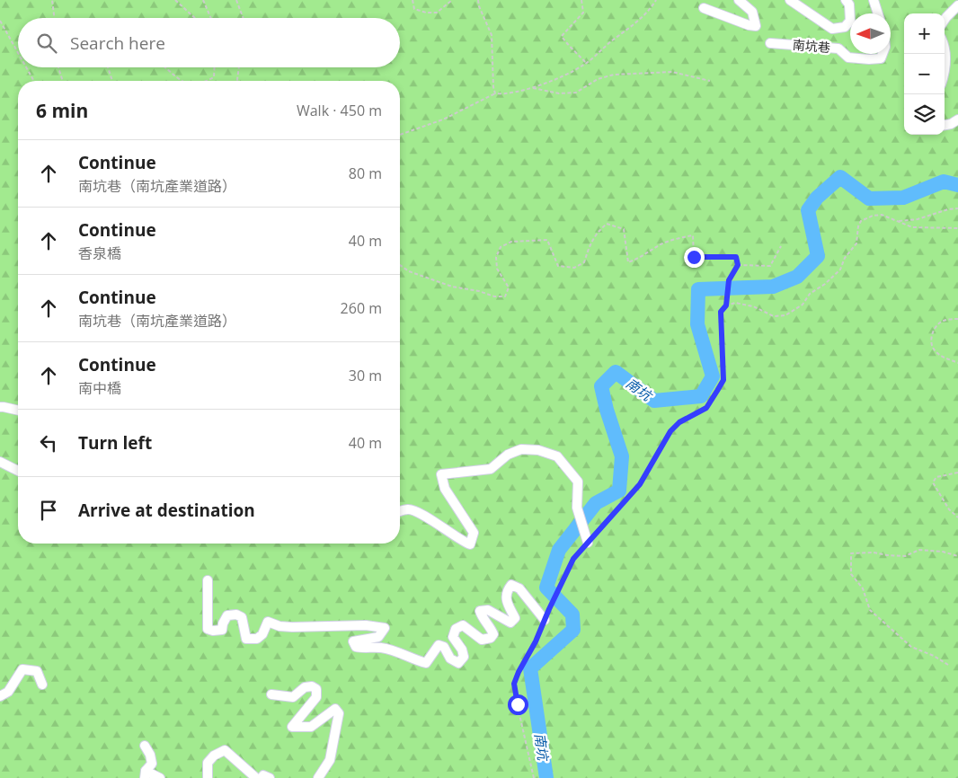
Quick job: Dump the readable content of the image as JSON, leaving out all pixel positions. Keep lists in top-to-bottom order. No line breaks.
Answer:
{"streets":{"lane":["南坑巷"]},"water":["南坑"],"north":"left","page":{"map_buttons":["+","−"],"search":"Search here","heading":["6 min","Walk · 450 m"],"list":[["Continue","南坑巷（南坑產業道路）","80 m"],["Continue","香泉橋","40 m"],["Continue","南坑巷（南坑產業道路）","260 m"],["Continue","南中橋","30 m"],["Turn left","40 m"],"Arrive at destination"]}}
